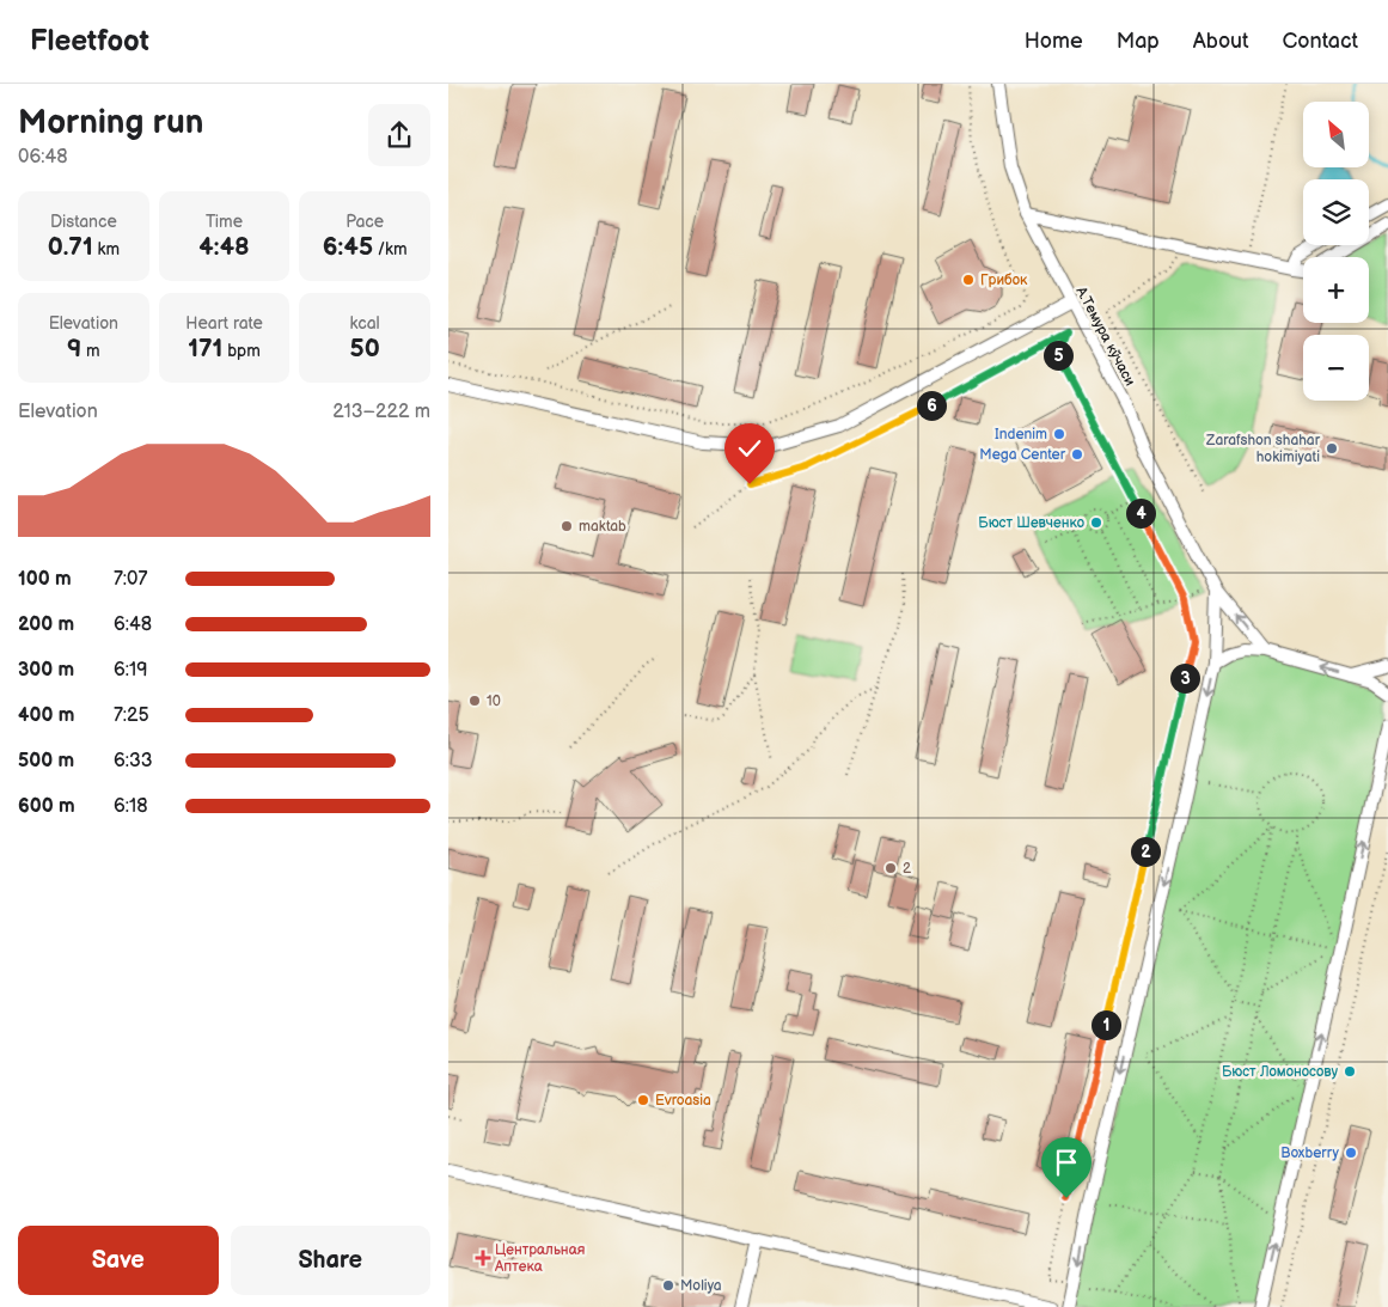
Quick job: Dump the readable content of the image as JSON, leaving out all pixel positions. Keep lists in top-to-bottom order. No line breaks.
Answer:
{"streets":{"street":["А.Темура кўчаси"]},"places":{"other":["Грибок","Indenim","Zarafshon shahar hokimiyati","Mega Center","Бюст Шевченко","maktab","10","2","Бюст Ломоносову","Evroasia","Boxberry","Moliya"],"health":["Центральная Аптека"]},"north":"top left","page":{"header":"Fleetfoot","nav":["Home","Map","About","Contact"],"heading":["Morning run","06:48"],"map_buttons":["+","−"],"stats":[["Distance","0.71 km"],["Time","4:48"],["Pace","6:45 /km"],["Elevation","9 m"],["Heart rate","171 bpm"],["kcal","50"]],"pins":["5","6","4","3","2","1"],"chart":["Elevation","213–222 m"],"list":[{"name":"100 m","note":"7:07"},{"name":"200 m","note":"6:48"},{"name":"300 m","note":"6:19"},{"name":"400 m","note":"7:25"},{"name":"500 m","note":"6:33"},{"name":"600 m","note":"6:18"}],"buttons":["Save","Share"]}}
